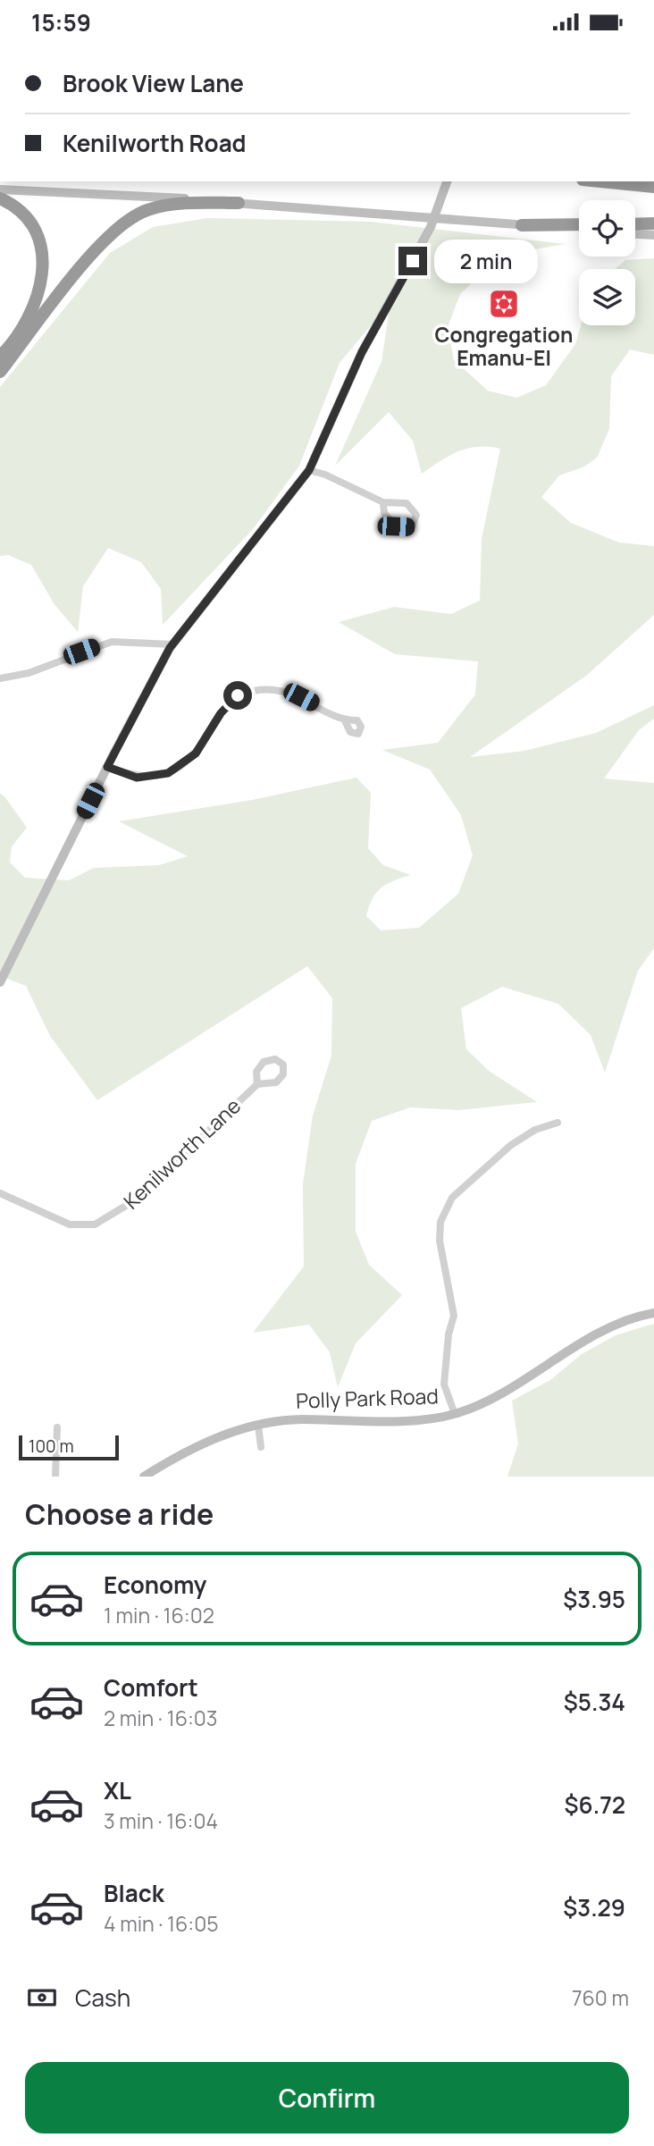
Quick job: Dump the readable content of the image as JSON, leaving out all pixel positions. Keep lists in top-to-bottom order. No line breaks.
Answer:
{"streets":{"street":["Kenilworth Lane","Polly Park Road"]},"places":{"synagogue":["Congregation Emanu-El"]},"scale_bar":"100 m","page":{"status":"15:59","banner":["Brook View Lane","Kenilworth Road"],"bubble":"2 min","scale":"100 m","heading":"Choose a ride","list":[{"name":"Economy","note":"1 min · 16:02","value":"$3.95"},{"name":"Comfort","note":"2 min · 16:03","value":"$5.34"},{"name":"XL","note":"3 min · 16:04","value":"$6.72"},{"name":"Black","note":"4 min · 16:05","value":"$3.29"}],"pay":["Cash","760 m"],"buttons":"Confirm"}}
